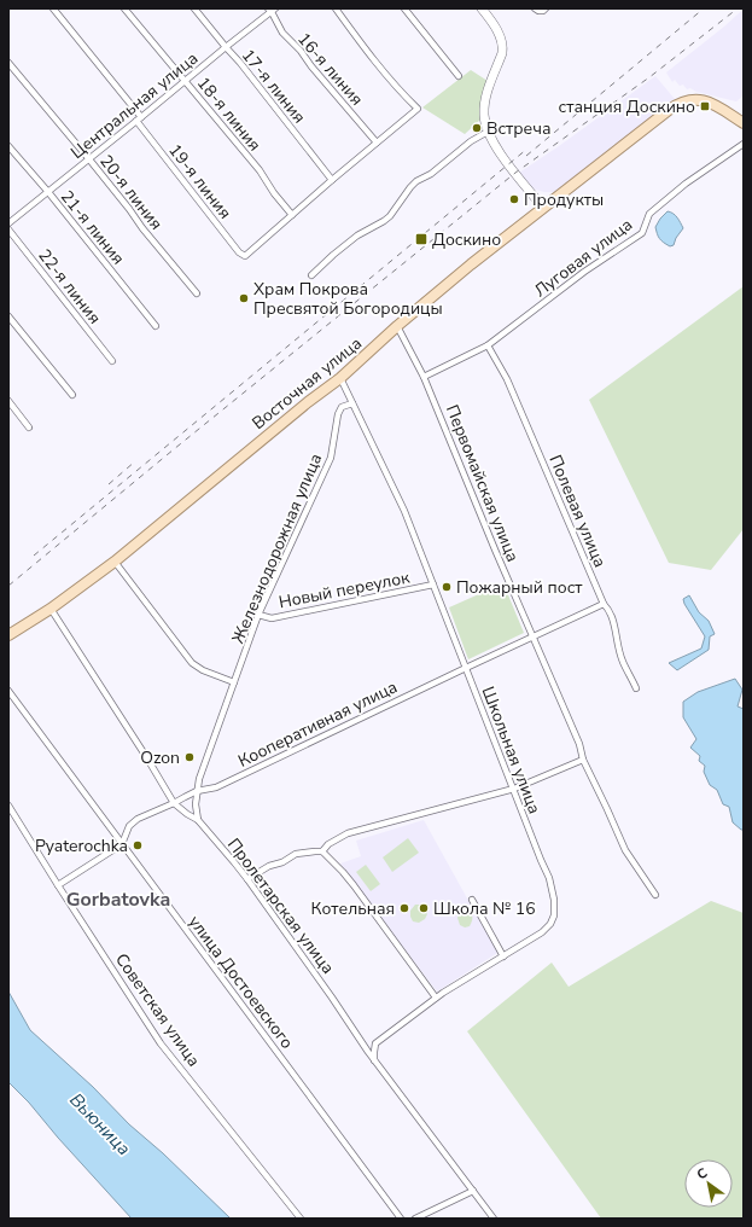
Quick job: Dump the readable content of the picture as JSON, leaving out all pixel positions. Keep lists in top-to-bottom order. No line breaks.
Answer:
{"streets":{"main road":["Восточная улица"],"street":["16-я линия","17-я линия","Центральная улица","18-я линия","19-я линия","20-я линия","21-я линия","Луговая улица","22-я линия","Первомайская улица","Полевая улица","Железнодорожная улица","Новый переулок","Кооперативная улица","Школьная улица","Пролетарская улица","улица Достоевского","Советская улица"]},"crossings":[["16-я линия","Центральная улица"],["17-я линия","Центральная улица"],["Центральная улица","18-я линия"],["Центральная улица","19-я линия"],["Центральная улица","20-я линия"],["Центральная улица","21-я линия"],["18-я линия","19-я линия"],["Луговая улица","Первомайская улица"],["Луговая улица","Полевая улица"],["Восточная улица","Первомайская улица"],["Восточная улица","Школьная улица"],["Восточная улица","Пролетарская улица"],["Первомайская улица","Кооперативная улица"],["Полевая улица","Кооперативная улица"],["Железнодорожная улица","Новый переулок"],["Железнодорожная улица","Кооперативная улица"],["Железнодорожная улица","Школьная улица"],["Железнодорожная улица","Пролетарская улица"],["Новый переулок","Школьная улица"],["Кооперативная улица","Школьная улица"],["Кооперативная улица","Пролетарская улица"],["Кооперативная улица","улица Достоевского"]],"districts":["Gorbatovka"],"water":["Вьюница"],"places":{"transit":["станция Доскино","Доскино"],"other":["Встреча","Продукты","Храм Покрова Пресвятой Богородицы","Пожарный пост","Ozon","Pyaterochka","Котельная","Школа № 16"]},"north":"top left"}
